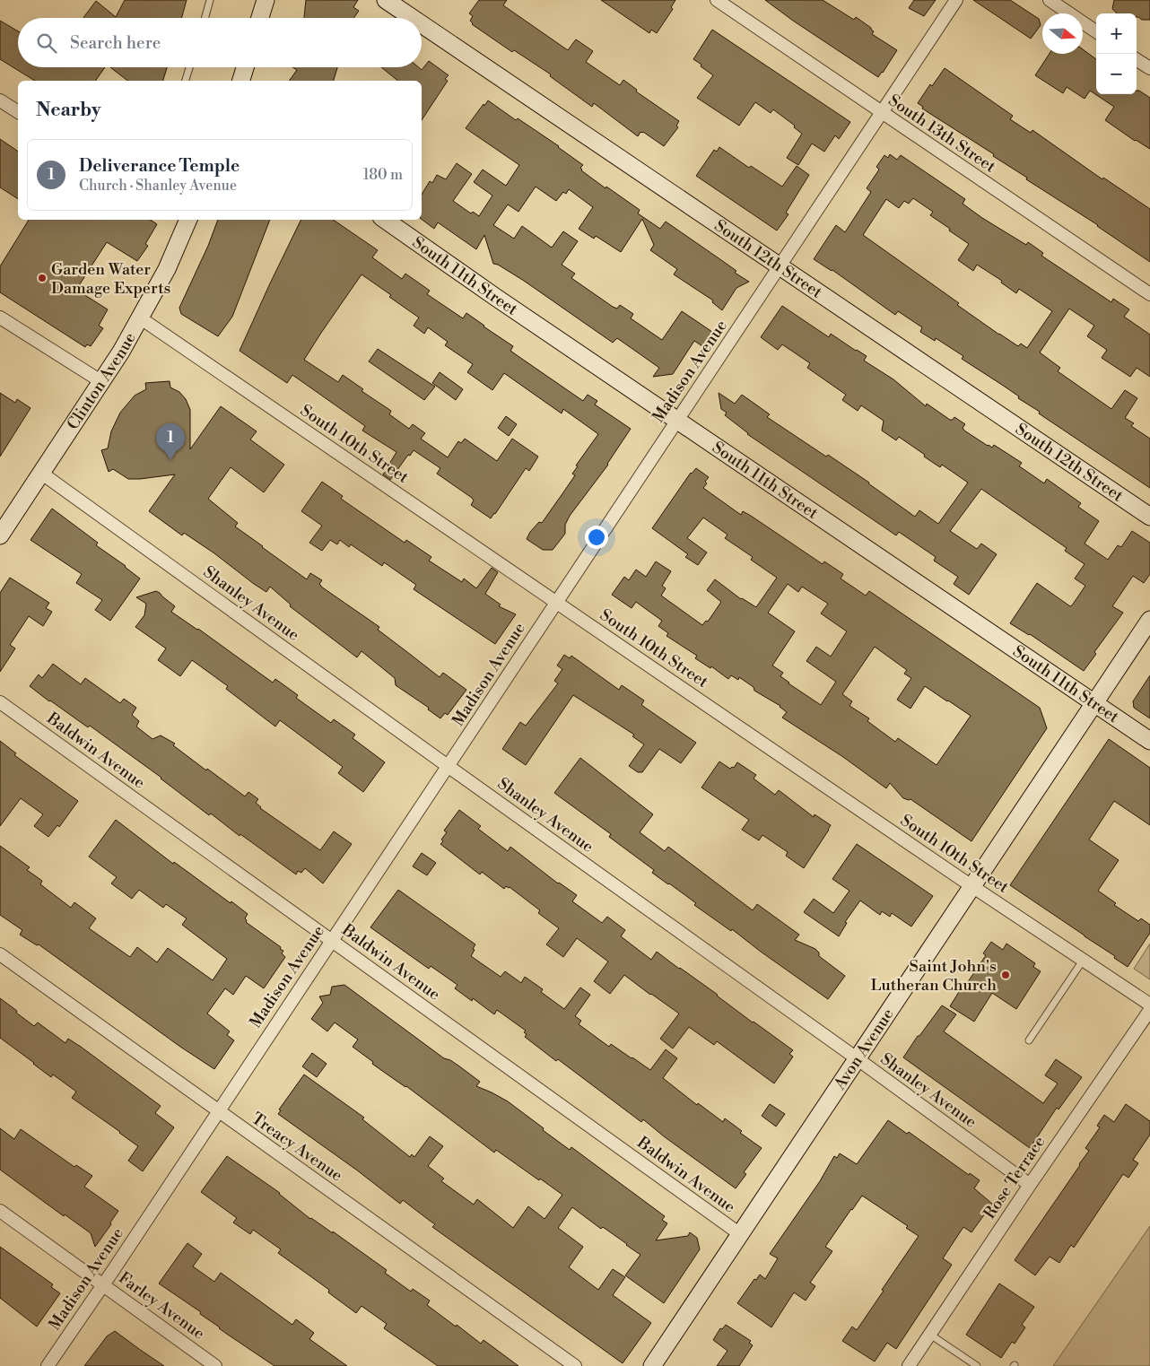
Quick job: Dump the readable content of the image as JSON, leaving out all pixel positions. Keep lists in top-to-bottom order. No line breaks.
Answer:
{"streets":{"street":["South 13th Street","South 12th Street","South 11th Street","Madison Avenue","Clinton Avenue","South 10th Street","Shanley Avenue","Baldwin Avenue","Avon Avenue","Treacy Avenue","Rose Terrace","Farley Avenue"]},"crossings":[["South 13th Street","Madison Avenue"],["South 12th Street","Madison Avenue"],["South 11th Street","Madison Avenue"],["South 11th Street","Avon Avenue"],["Madison Avenue","South 10th Street"],["Madison Avenue","Shanley Avenue"],["Madison Avenue","Baldwin Avenue"],["Madison Avenue","Treacy Avenue"],["Madison Avenue","Farley Avenue"],["Clinton Avenue","South 10th Street"],["Clinton Avenue","Shanley Avenue"],["South 10th Street","Avon Avenue"],["Shanley Avenue","Avon Avenue"],["Shanley Avenue","Rose Terrace"],["Baldwin Avenue","Avon Avenue"]],"places":["Garden Water Damage Experts","Saint John's Lutheran Church"],"north":"right","page":{"map_buttons":["+","−"],"search":"Search here","heading":"Nearby","list":[{"mark":"1","name":"Deliverance Temple","note":"Church · Shanley Avenue","value":"180 m"}],"pins":"1"}}
